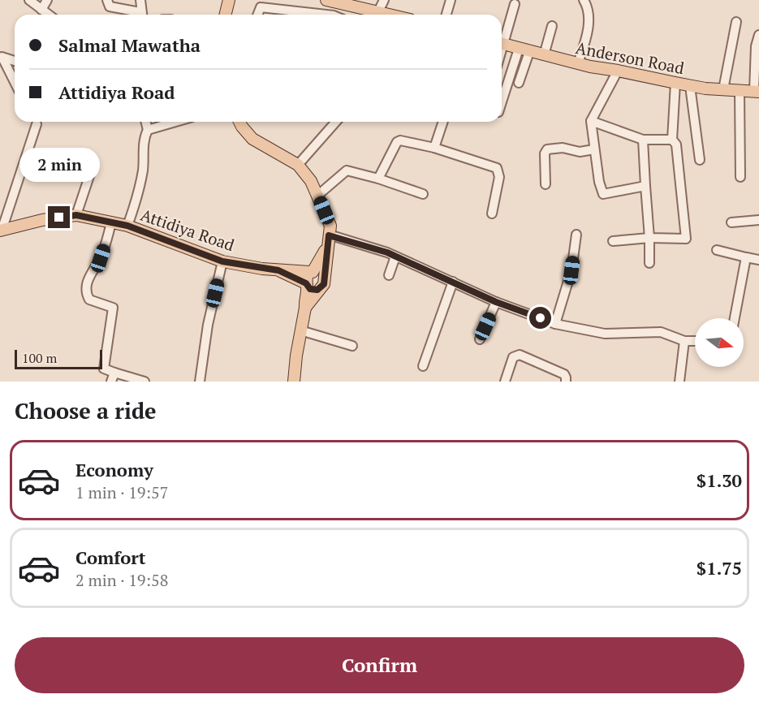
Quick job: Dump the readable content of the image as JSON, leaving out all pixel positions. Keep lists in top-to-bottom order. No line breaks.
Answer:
{"streets":{"main road":["Anderson Road","Attidiya Road"]},"scale_bar":"100 m","north":"right","page":{"banner":["Salmal Mawatha","Attidiya Road"],"bubble":"2 min","scale":"100 m","heading":"Choose a ride","list":[{"name":"Economy","note":"1 min · 19:57","value":"$1.30"},{"name":"Comfort","note":"2 min · 19:58","value":"$1.75"}],"buttons":"Confirm"}}
